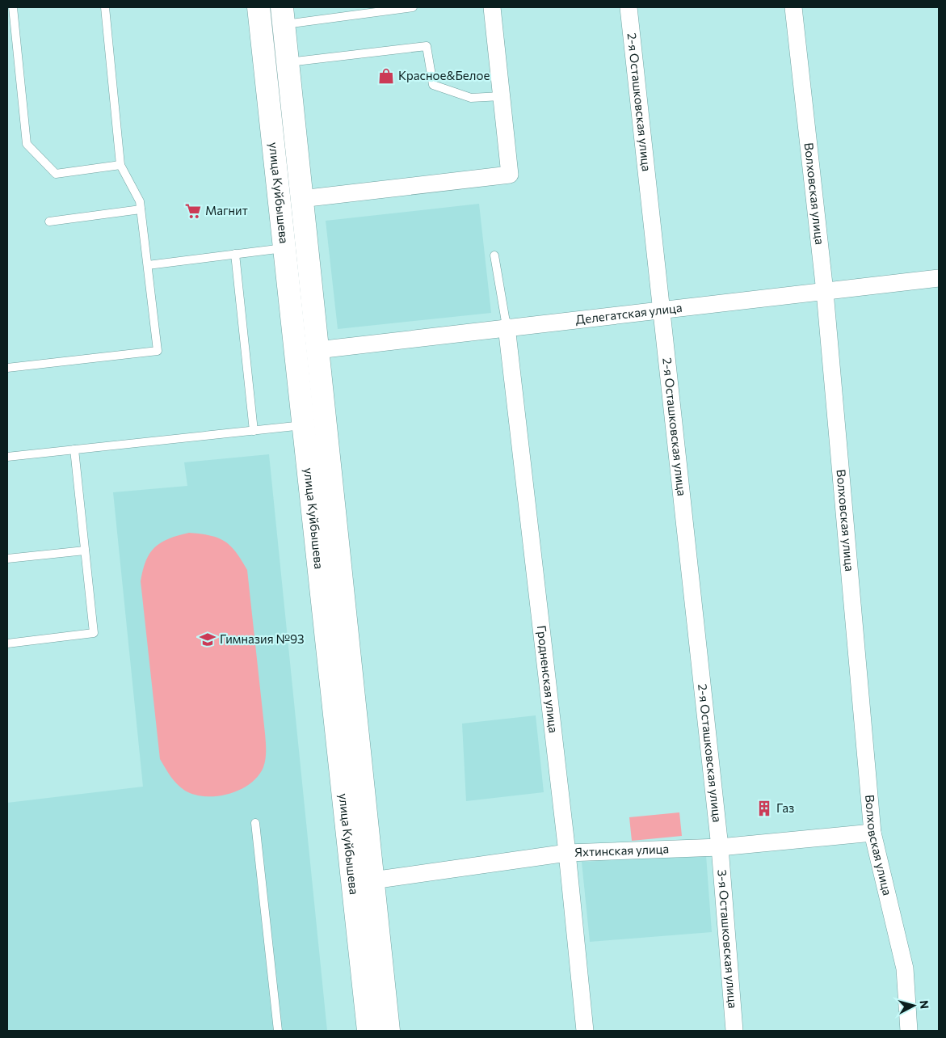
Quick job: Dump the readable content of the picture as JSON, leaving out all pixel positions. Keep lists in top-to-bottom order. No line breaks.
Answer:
{"streets":{"main road":["улица Куйбышева"],"street":["2-я Осташковская улица","Волховская улица","Делегатская улица","Гродненская улица","Яхтинская улица","3-я Осташковская улица"]},"crossings":[["2-я Осташковская улица","Делегатская улица"],["2-я Осташковская улица","Яхтинская улица"],["2-я Осташковская улица","3-я Осташковская улица"],["улица Куйбышева","Делегатская улица"],["улица Куйбышева","Яхтинская улица"],["Волховская улица","Делегатская улица"],["Волховская улица","Яхтинская улица"],["Делегатская улица","Гродненская улица"],["Гродненская улица","Яхтинская улица"],["Яхтинская улица","3-я Осташковская улица"]],"places":{"shop":["Красное&Белое"],"supermarket":["Магнит"],"school or university":["Гимназия №93"],"building":["Газ"]},"north":"right"}
